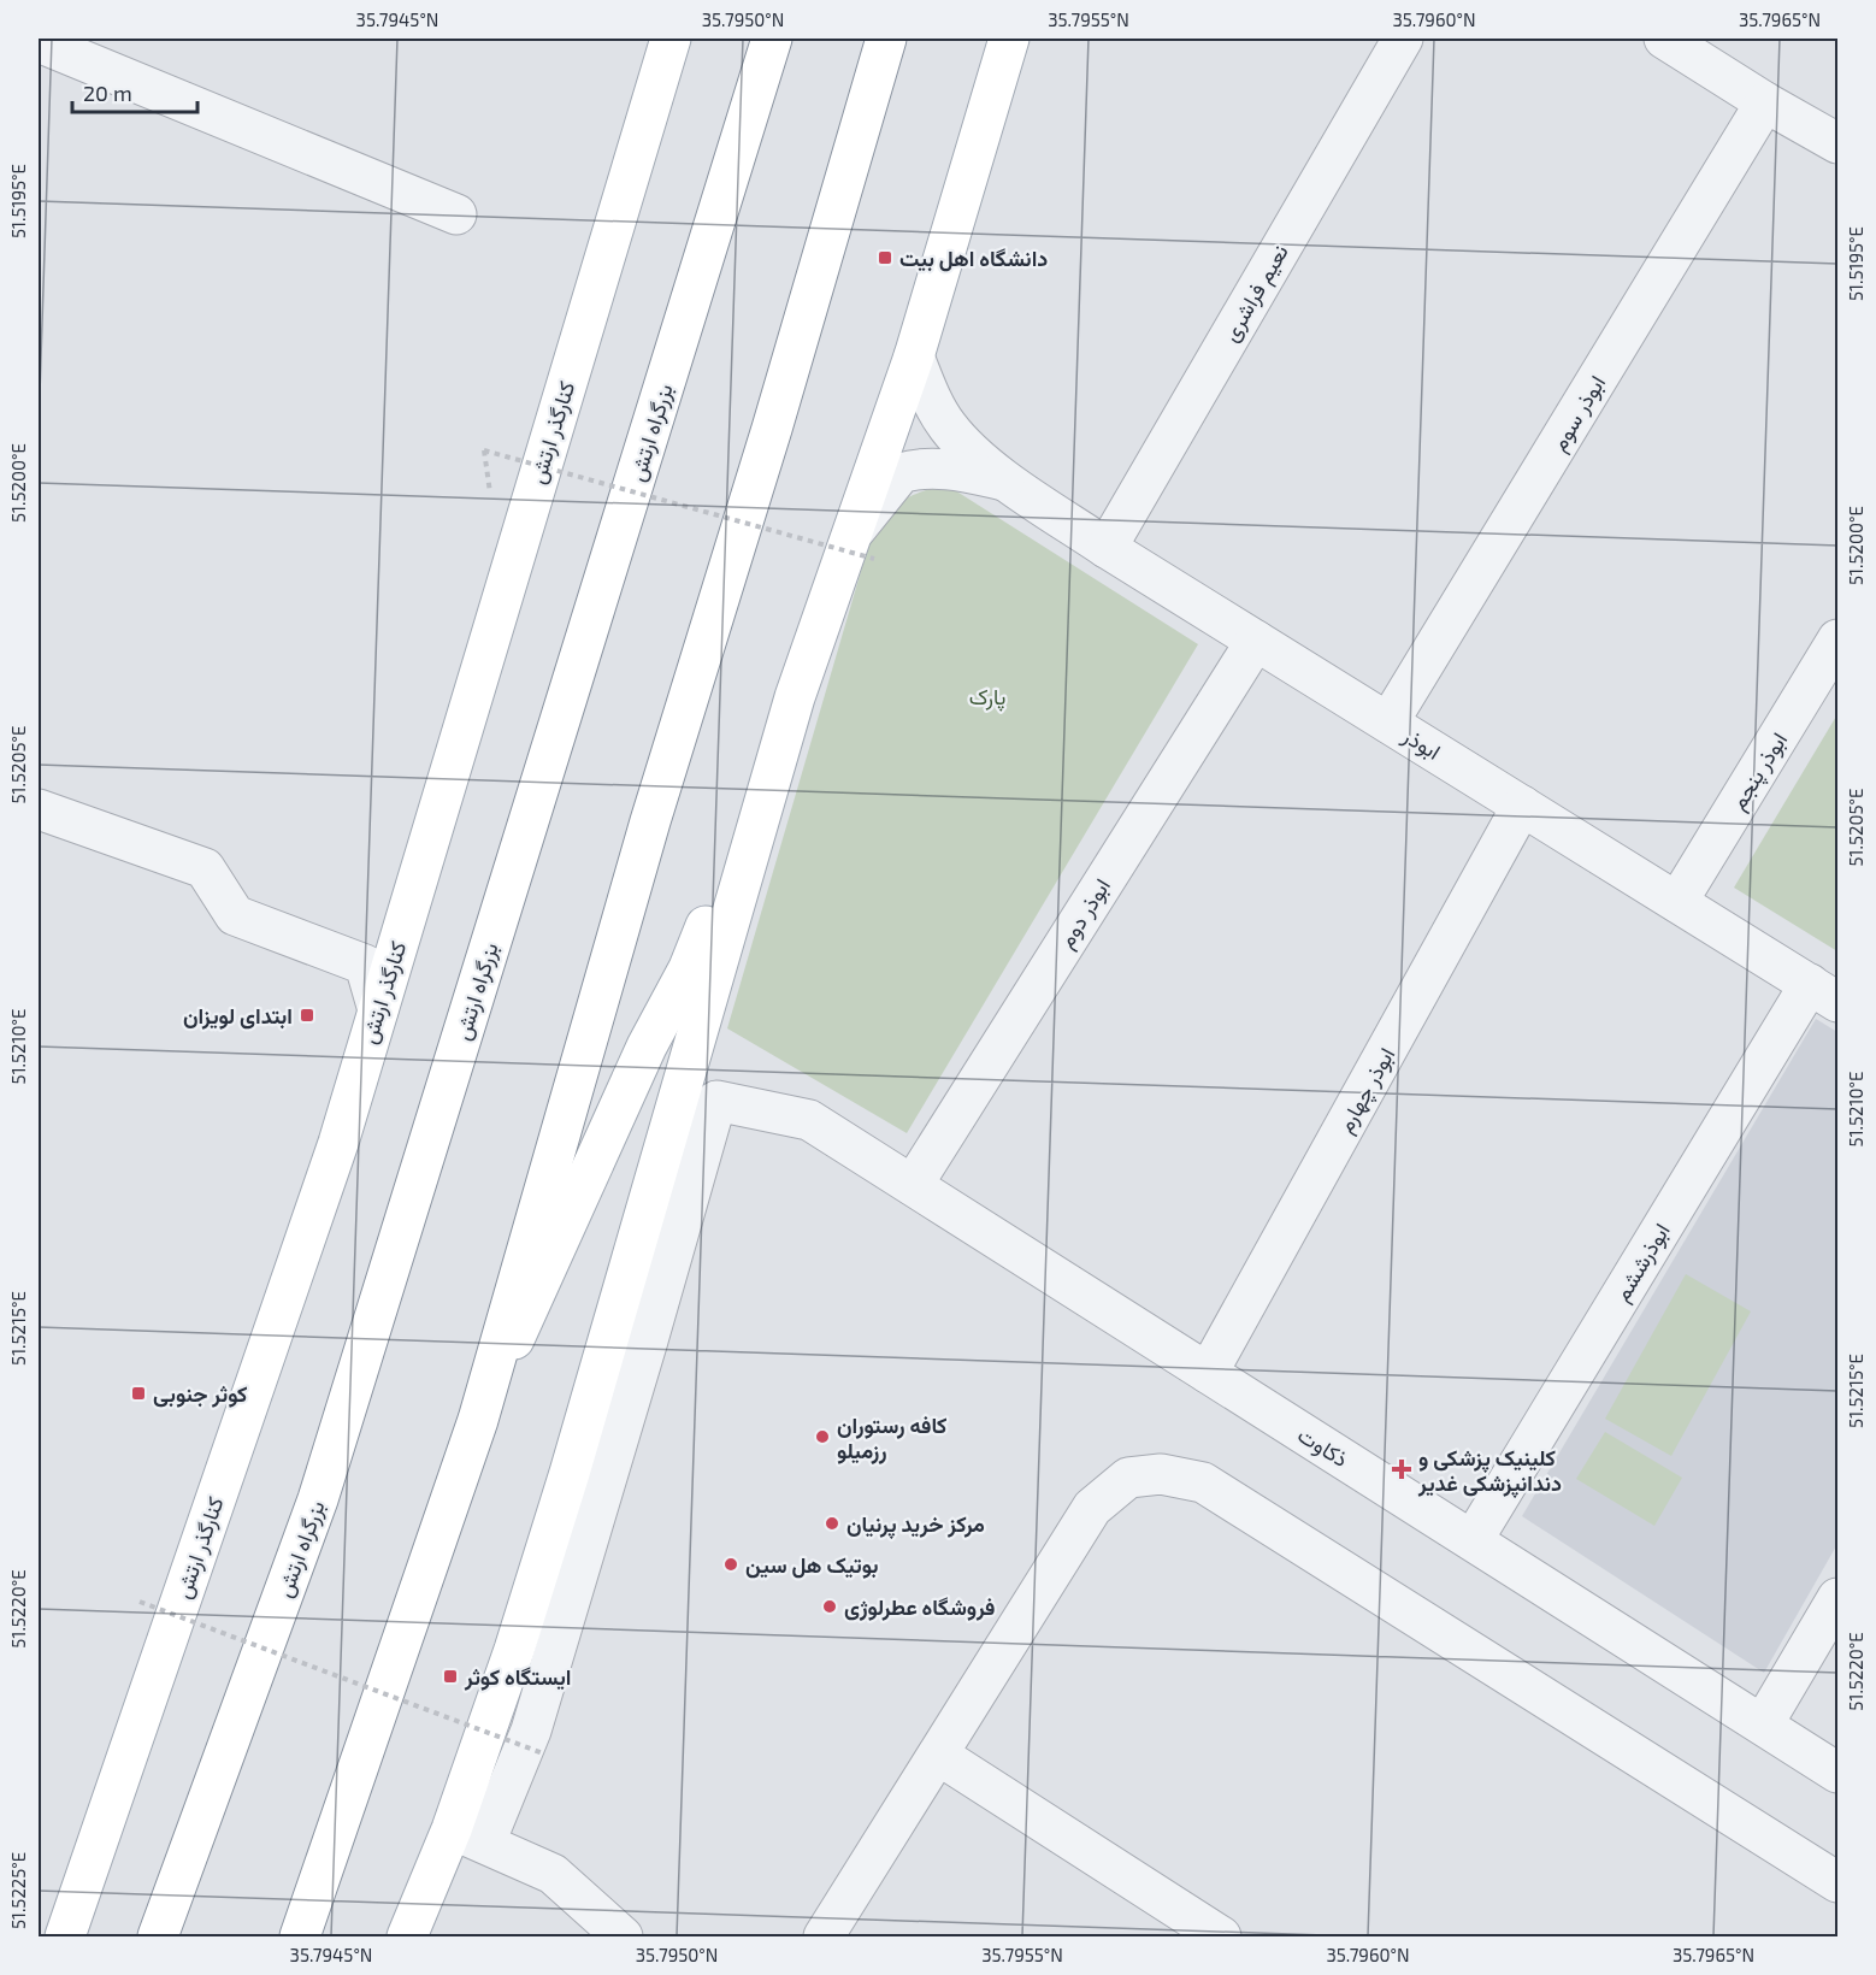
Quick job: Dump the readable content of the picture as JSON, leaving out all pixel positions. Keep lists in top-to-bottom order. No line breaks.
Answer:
{"streets":{"main road":["کنارگذر ارتش","بزرگراه ارتش"],"street":["نعیم فراشری","ابوذر سوم","ابوذر","ابوذر پنجم","ابوذر دوم","ابوذر چهارم","ابوذرششم","ذکاوت"]},"crossings":[["نعیم فراشری","ابوذر"],["ابوذر سوم","ابوذر"],["ابوذر","ابوذر پنجم"],["ابوذر","ابوذر دوم"],["ابوذر","ابوذر چهارم"],["ابوذر","ابوذرششم"],["ابوذر دوم","ذکاوت"],["ابوذر چهارم","ذکاوت"],["ابوذرششم","ذکاوت"]],"parks":["پارک"],"places":{"transit":["دانشگاه اهل بیت","ابتدای لویزان","کوثر جنوبی","ایستگاه کوثر"],"other":["کافه رستوران رزمیلو","مرکز خرید پرنیان","بوتیک هل سین","فروشگاه عطرلوژی"],"health":["کلینیک پزشکی و دندانپزشکی غدیر"]},"scale_bar":"20 m","coordinates":["35.7945°N","35.7950°N","35.7955°N","35.7960°N","35.7965°N","51.5195°E","51.5200°E","51.5205°E","51.5210°E","51.5215°E","51.5220°E","51.5225°E"]}
